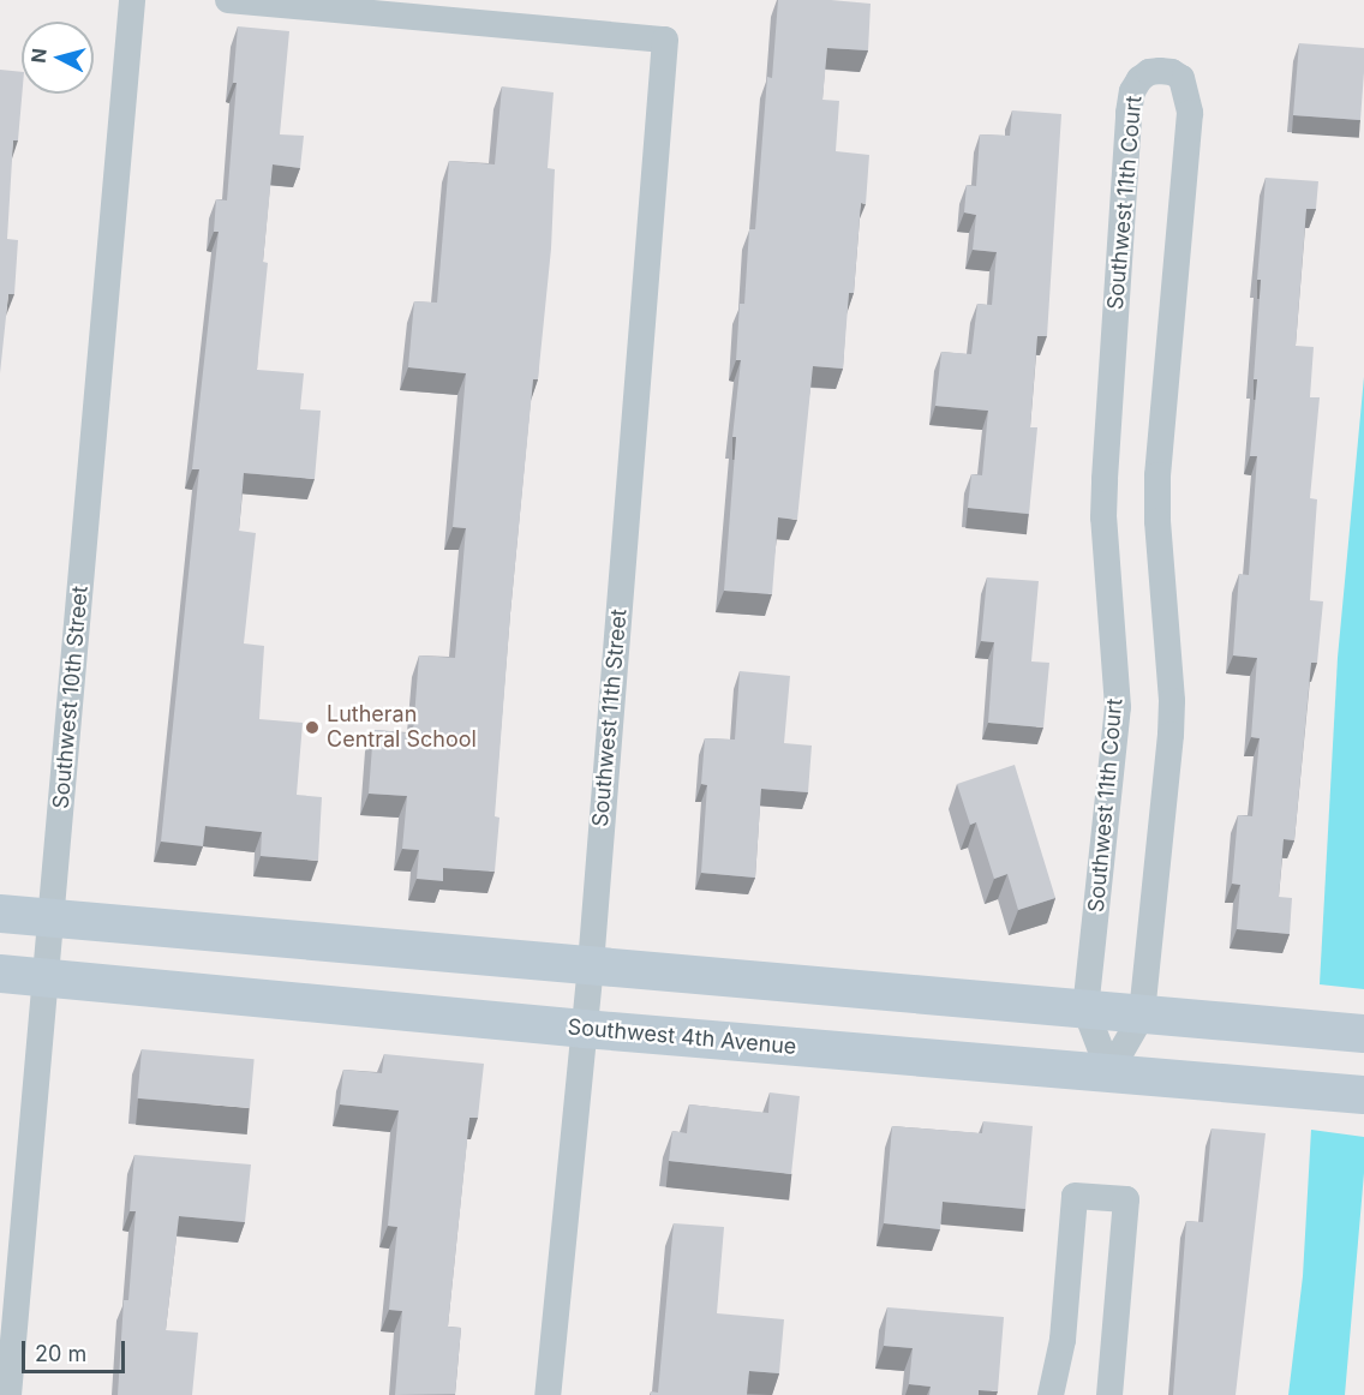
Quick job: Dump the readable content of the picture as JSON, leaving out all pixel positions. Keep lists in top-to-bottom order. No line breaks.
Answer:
{"streets":{"main road":["Southwest 4th Avenue"],"street":["Southwest 11th Court","Southwest 10th Street","Southwest 11th Street"]},"crossings":[["Southwest 11th Court","Southwest 4th Avenue"],["Southwest 10th Street","Southwest 4th Avenue"],["Southwest 11th Street","Southwest 4th Avenue"]],"places":["Lutheran Central School"],"scale_bar":"20 m","north":"left"}
